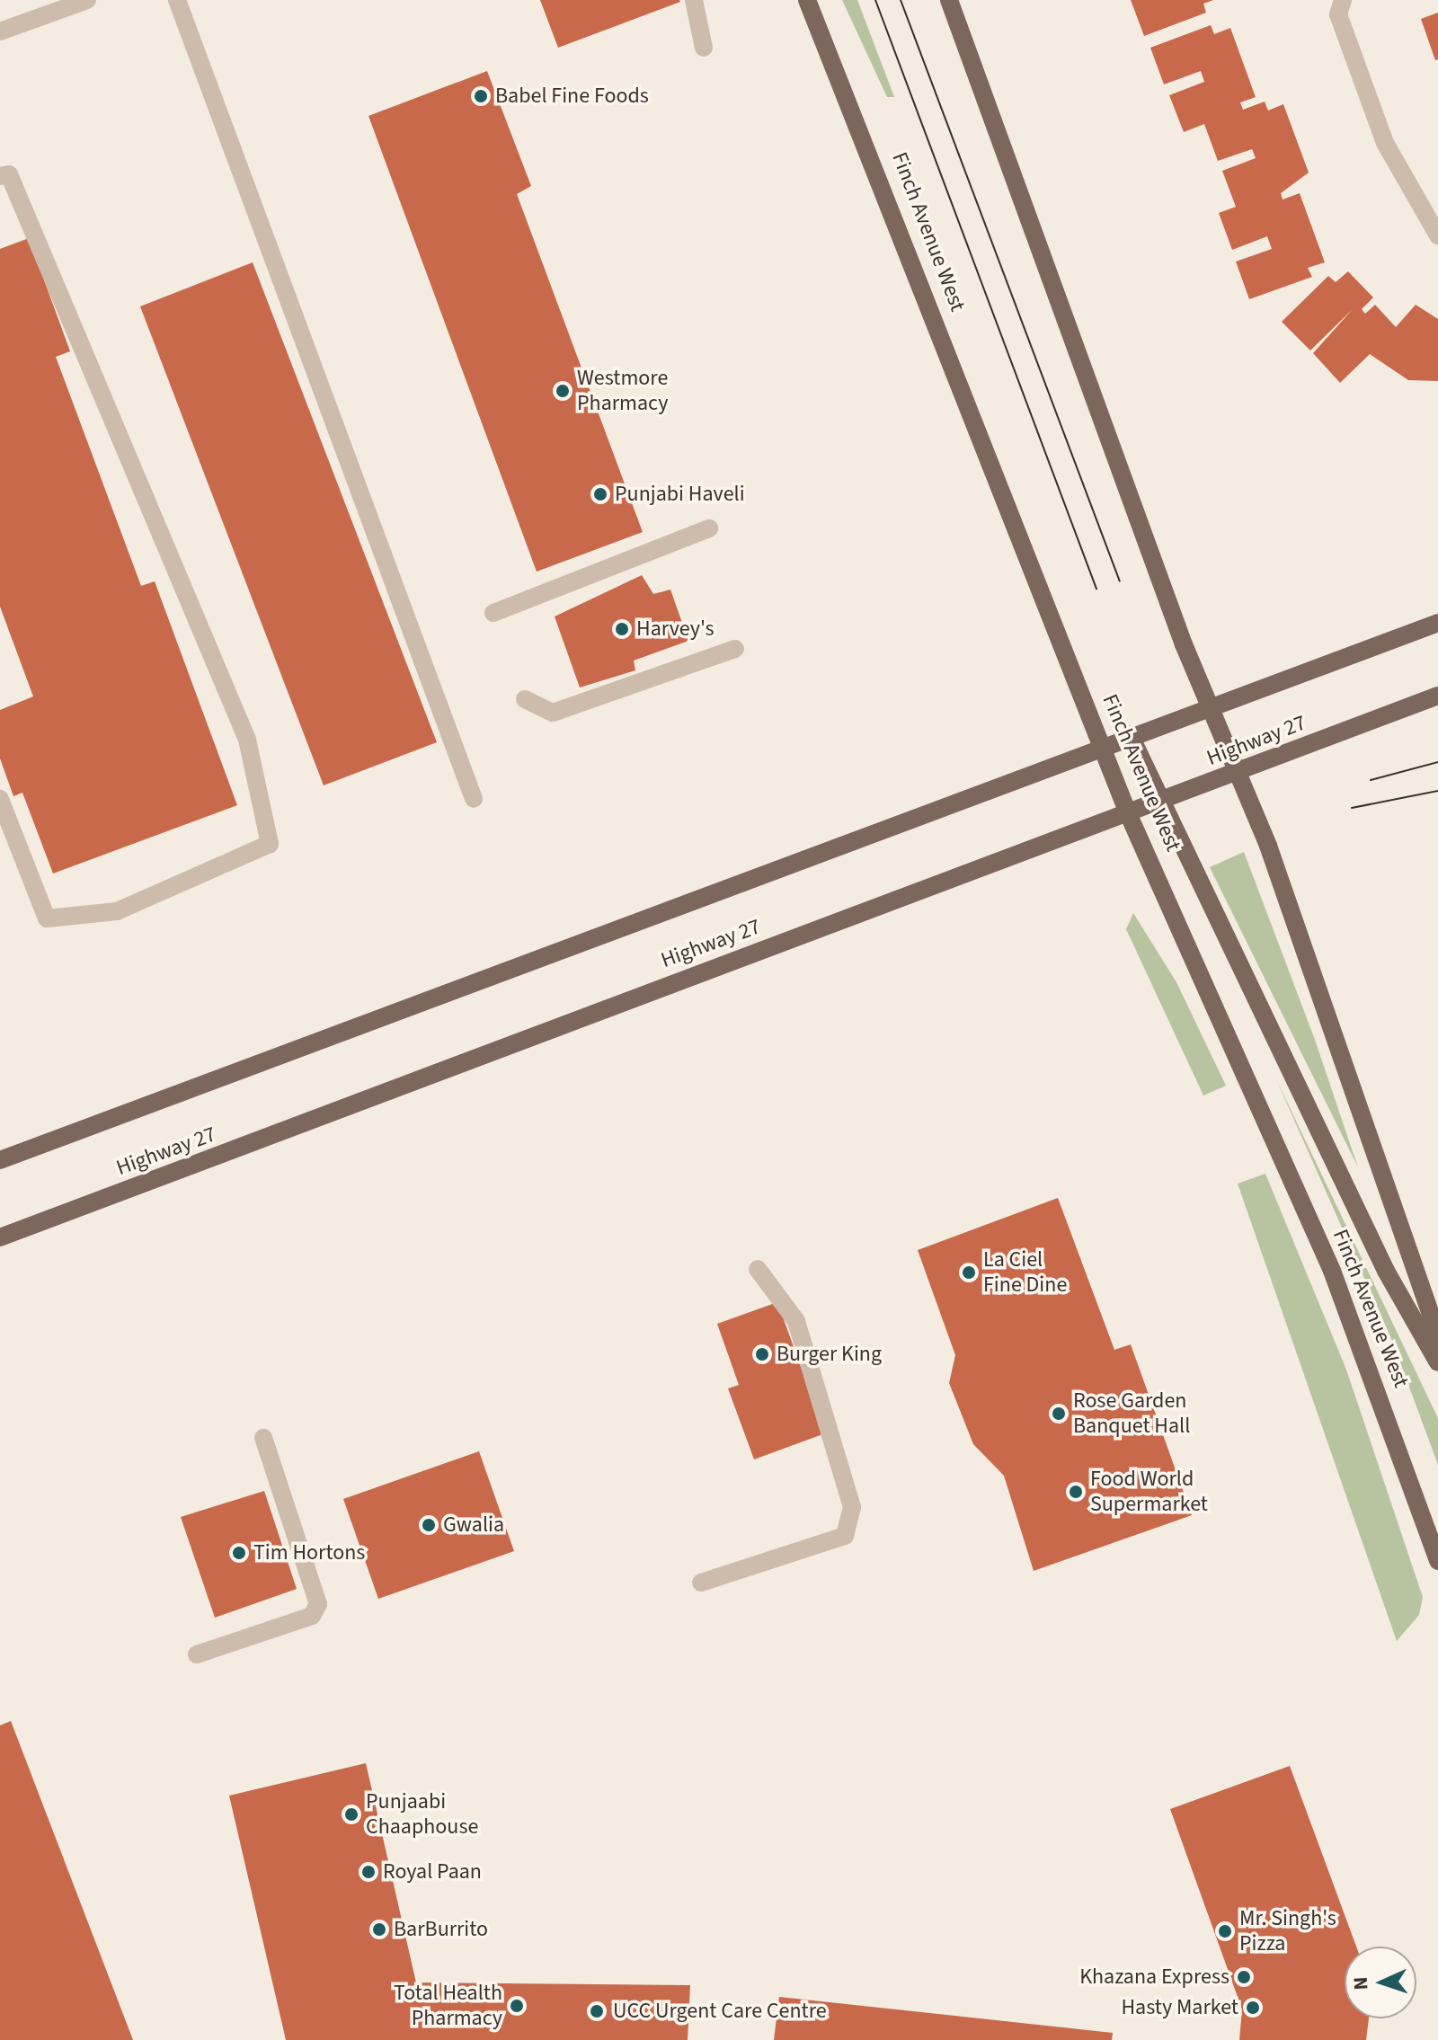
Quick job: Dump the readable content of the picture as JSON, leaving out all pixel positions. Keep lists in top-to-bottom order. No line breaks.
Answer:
{"streets":{"main road":["Finch Avenue West","Highway 27"]},"crossings":[["Finch Avenue West","Highway 27"]],"places":["Babel Fine Foods","Westmore Pharmacy","Punjabi Haveli","Harvey's","La Ciel Fine Dine","Burger King","Rose Garden Banquet Hall","Food World Supermarket","Gwalia","Tim Hortons","Punjaabi Chaaphouse","Royal Paan","BarBurrito","Mr. Singh's Pizza","Khazana Express","Total Health Pharmacy","Hasty Market","UCC Urgent Care Centre"],"north":"left"}
